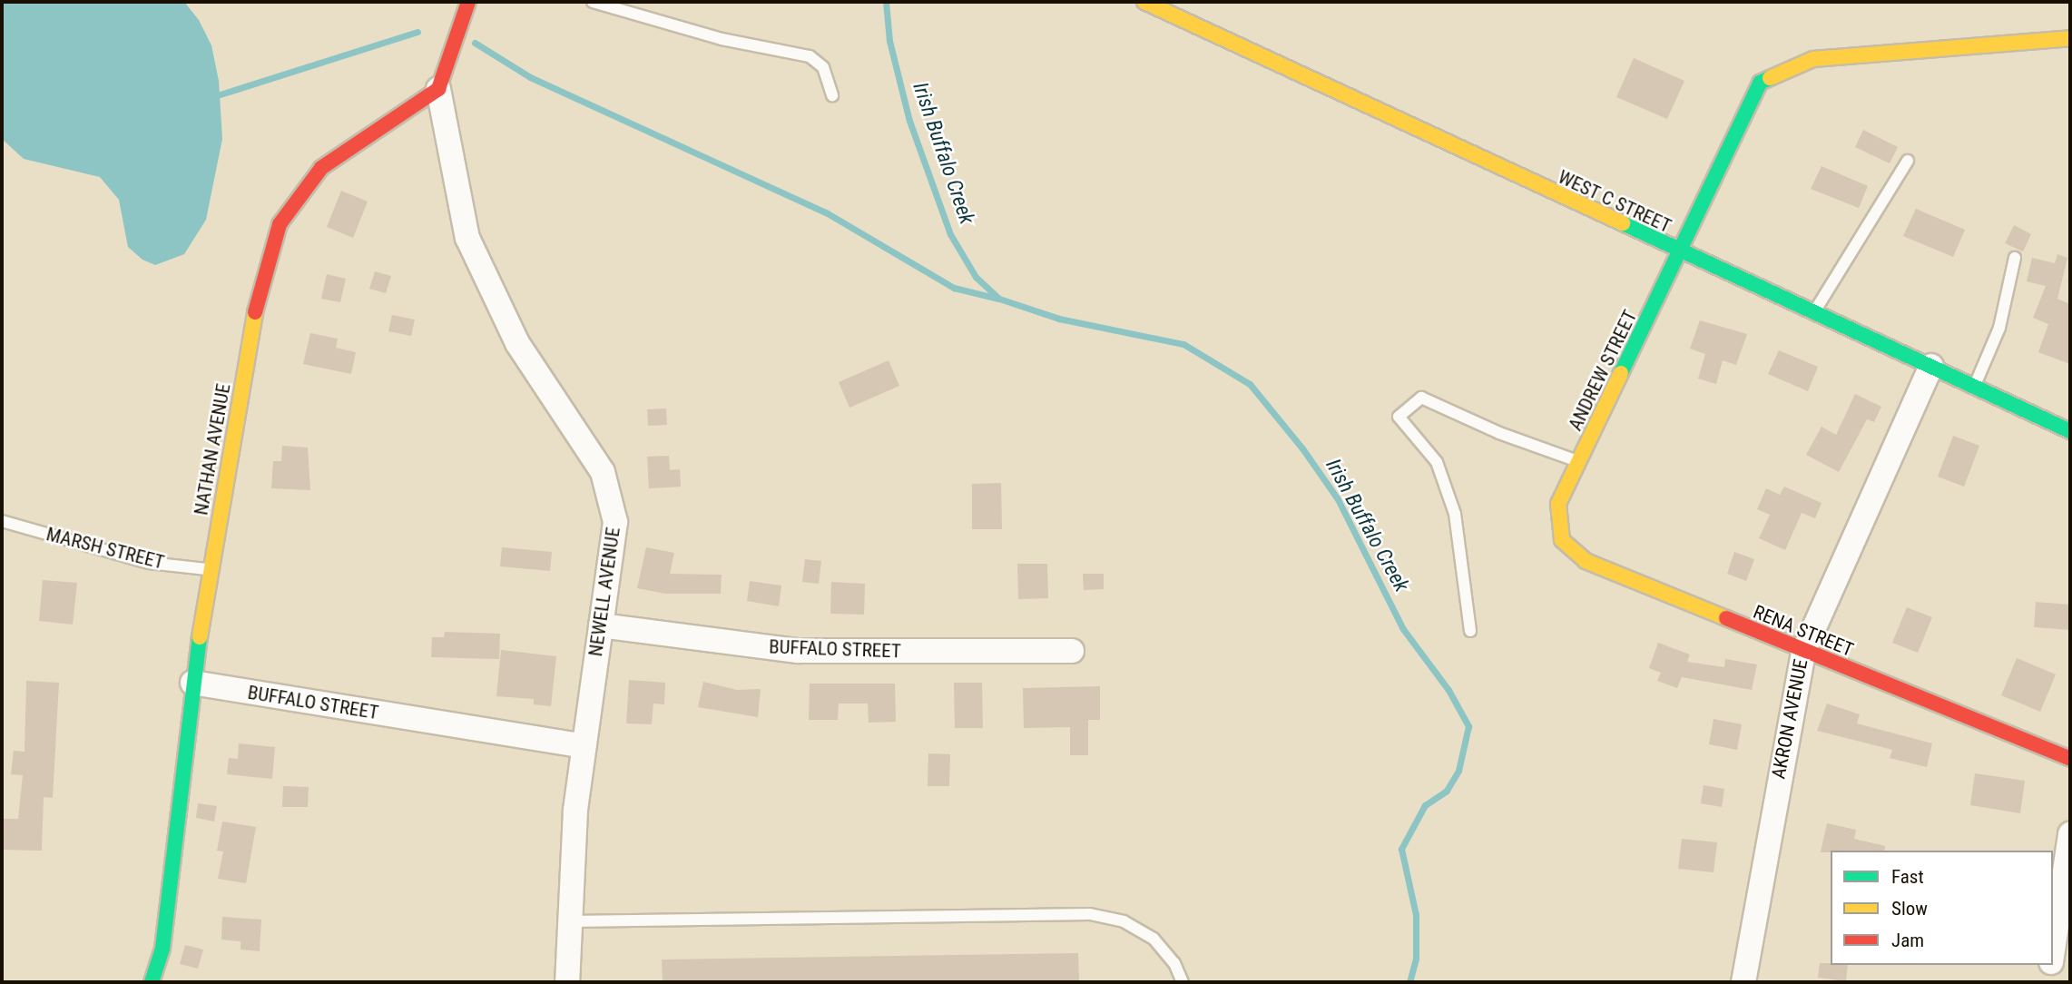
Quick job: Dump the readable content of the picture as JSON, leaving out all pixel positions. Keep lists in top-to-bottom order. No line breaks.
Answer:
{"streets":{"street":["WEST C STREET","ANDREW STREET","NATHAN AVENUE","NEWELL AVENUE","RENA STREET","BUFFALO STREET","AKRON AVENUE"],"lane":["MARSH STREET"]},"crossings":[["WEST C STREET","ANDREW STREET"],["WEST C STREET","AKRON AVENUE"],["ANDREW STREET","RENA STREET"],["NATHAN AVENUE","MARSH STREET"],["NATHAN AVENUE","NEWELL AVENUE"],["NATHAN AVENUE","BUFFALO STREET"],["NEWELL AVENUE","BUFFALO STREET"],["RENA STREET","AKRON AVENUE"]],"water":["Irish Buffalo Creek"],"legend":["Fast","Slow","Jam"]}
